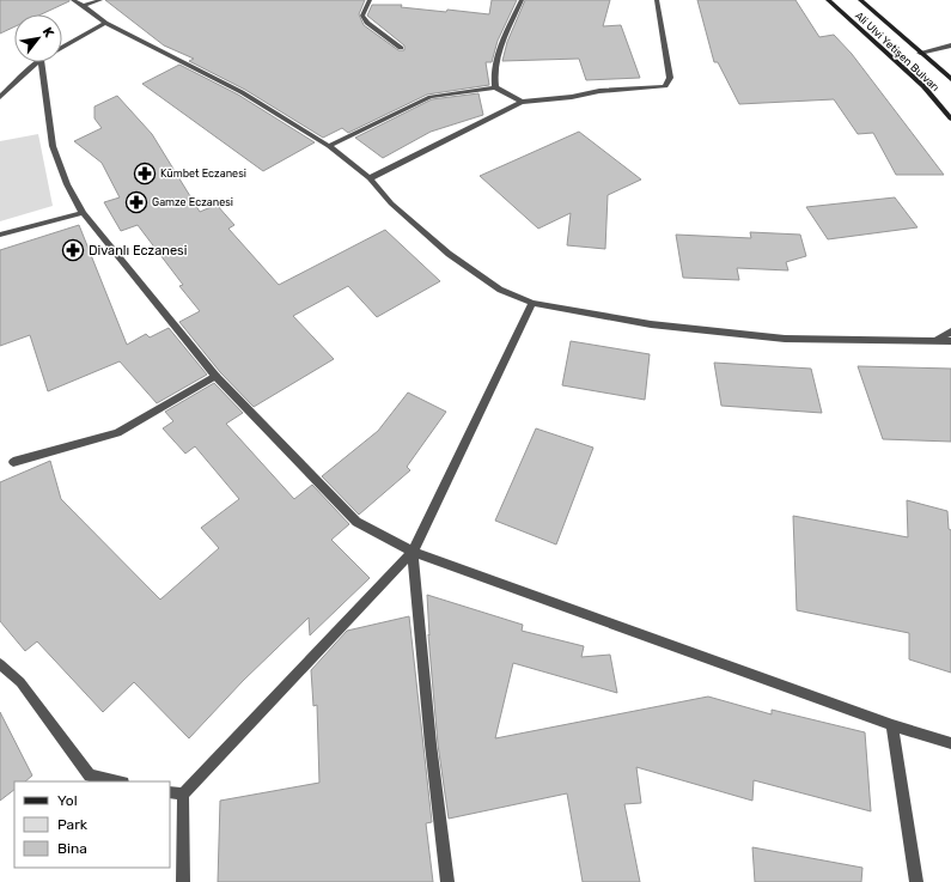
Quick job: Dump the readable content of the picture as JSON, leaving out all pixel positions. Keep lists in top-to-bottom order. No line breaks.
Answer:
{"streets":{"main road":["Ali Ulvi Yetişen Bulvarı"]},"places":{"pharmacy":["Kümbet Eczanesi","Gamze Eczanesi","Divanlı Eczanesi"]},"legend":["Yol","Park","Bina"],"north":"top right"}
